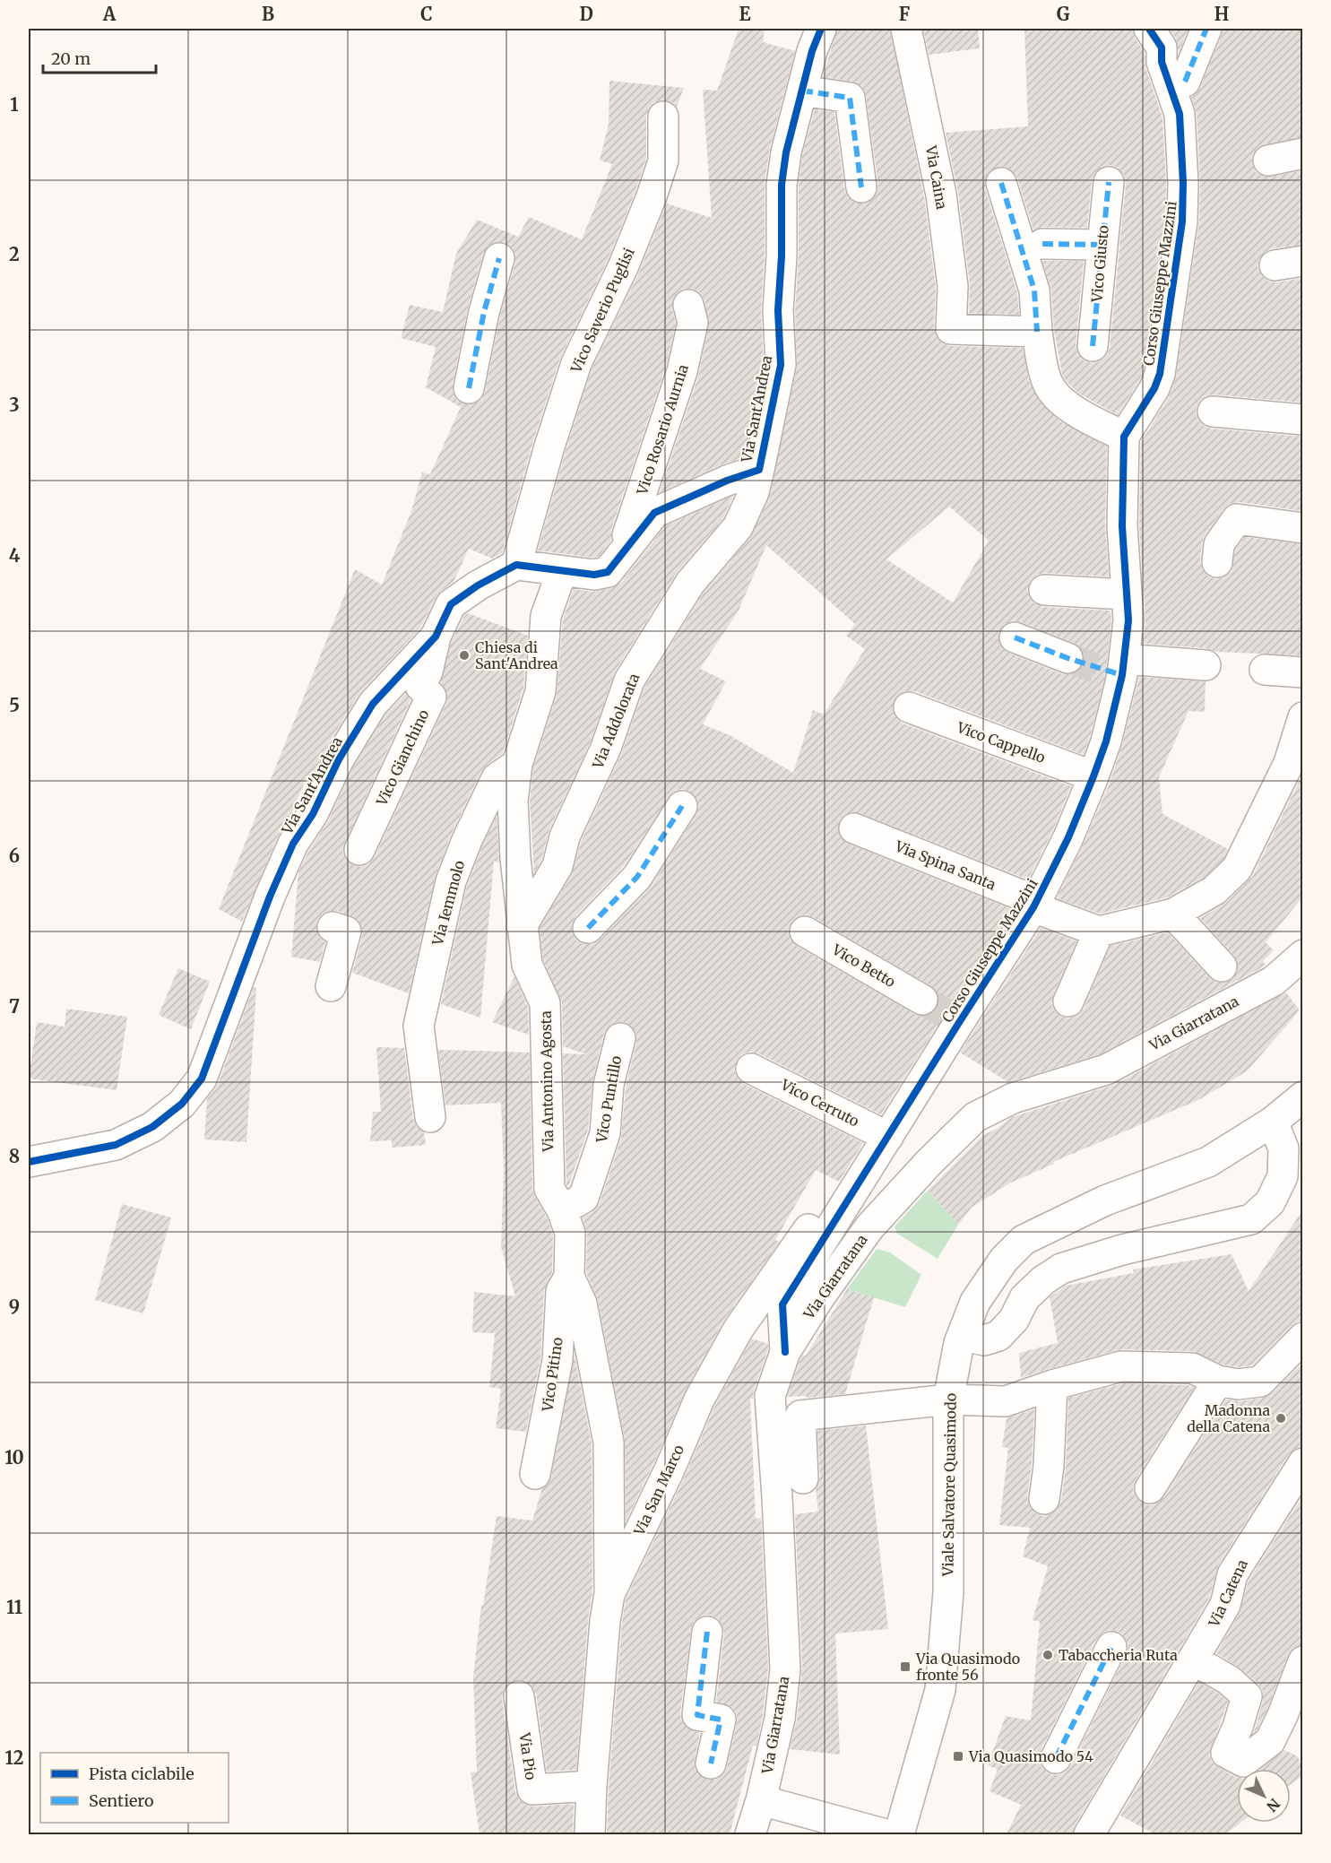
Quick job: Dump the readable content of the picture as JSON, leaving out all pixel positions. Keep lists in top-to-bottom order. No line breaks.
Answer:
{"streets":{"street":["Via Caina","Vico Giusto","Corso Giuseppe Mazzini","Vico Saverio Puglisi","Via Sant'Andrea","Vico Rosario Aurnia","Via Addolorata","Vico Cappello","Vico Gianchino","Via Spina Santa","Via Iemmolo","Vico Betto","Via Giarratana","Via Antonino Agosta","Vico Puntillo","Vico Cerruto","Vico Pitino","Viale Salvatore Quasimodo","Via San Marco","Via Catena","Via Pio"]},"crossings":[["Corso Giuseppe Mazzini","Vico Cappello"],["Corso Giuseppe Mazzini","Via Spina Santa"],["Corso Giuseppe Mazzini","Via Giarratana"],["Corso Giuseppe Mazzini","Vico Cerruto"],["Corso Giuseppe Mazzini","Via San Marco"],["Vico Saverio Puglisi","Via Sant'Andrea"],["Via Sant'Andrea","Vico Rosario Aurnia"],["Via Sant'Andrea","Via Addolorata"],["Via Sant'Andrea","Vico Gianchino"],["Via Sant'Andrea","Via Antonino Agosta"],["Via Addolorata","Via Antonino Agosta"],["Via Iemmolo","Via Antonino Agosta"],["Via Antonino Agosta","Vico Puntillo"],["Via Antonino Agosta","Vico Pitino"],["Via Antonino Agosta","Via San Marco"],["Via San Marco","Via Pio"]],"places":{"other":["Chiesa di Sant'Andrea","Madonna della Catena","Tabaccheria Ruta"],"transit":["Via Quasimodo fronte 56","Via Quasimodo 54"]},"legend":["Pista ciclabile","Sentiero"],"scale_bar":"20 m","north":"bottom right","grid":{"columns":["A","B","C","D","E","F","G","H"],"rows":["1","2","3","4","5","6","7","8","9","10","11","12"]}}
